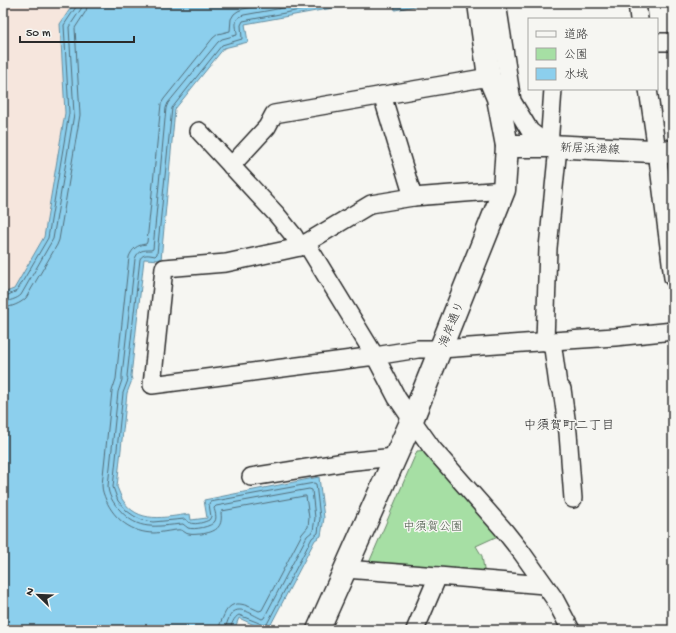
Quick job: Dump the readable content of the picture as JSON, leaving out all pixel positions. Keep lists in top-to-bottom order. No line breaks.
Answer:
{"streets":{"street":["新居浜港線","海岸通り"]},"crossings":[["新居浜港線","海岸通り"]],"districts":["中須賀町二丁目"],"parks":["中須賀公園"],"legend":["道路","公園","水域"],"scale_bar":"50 m","north":"top left"}
